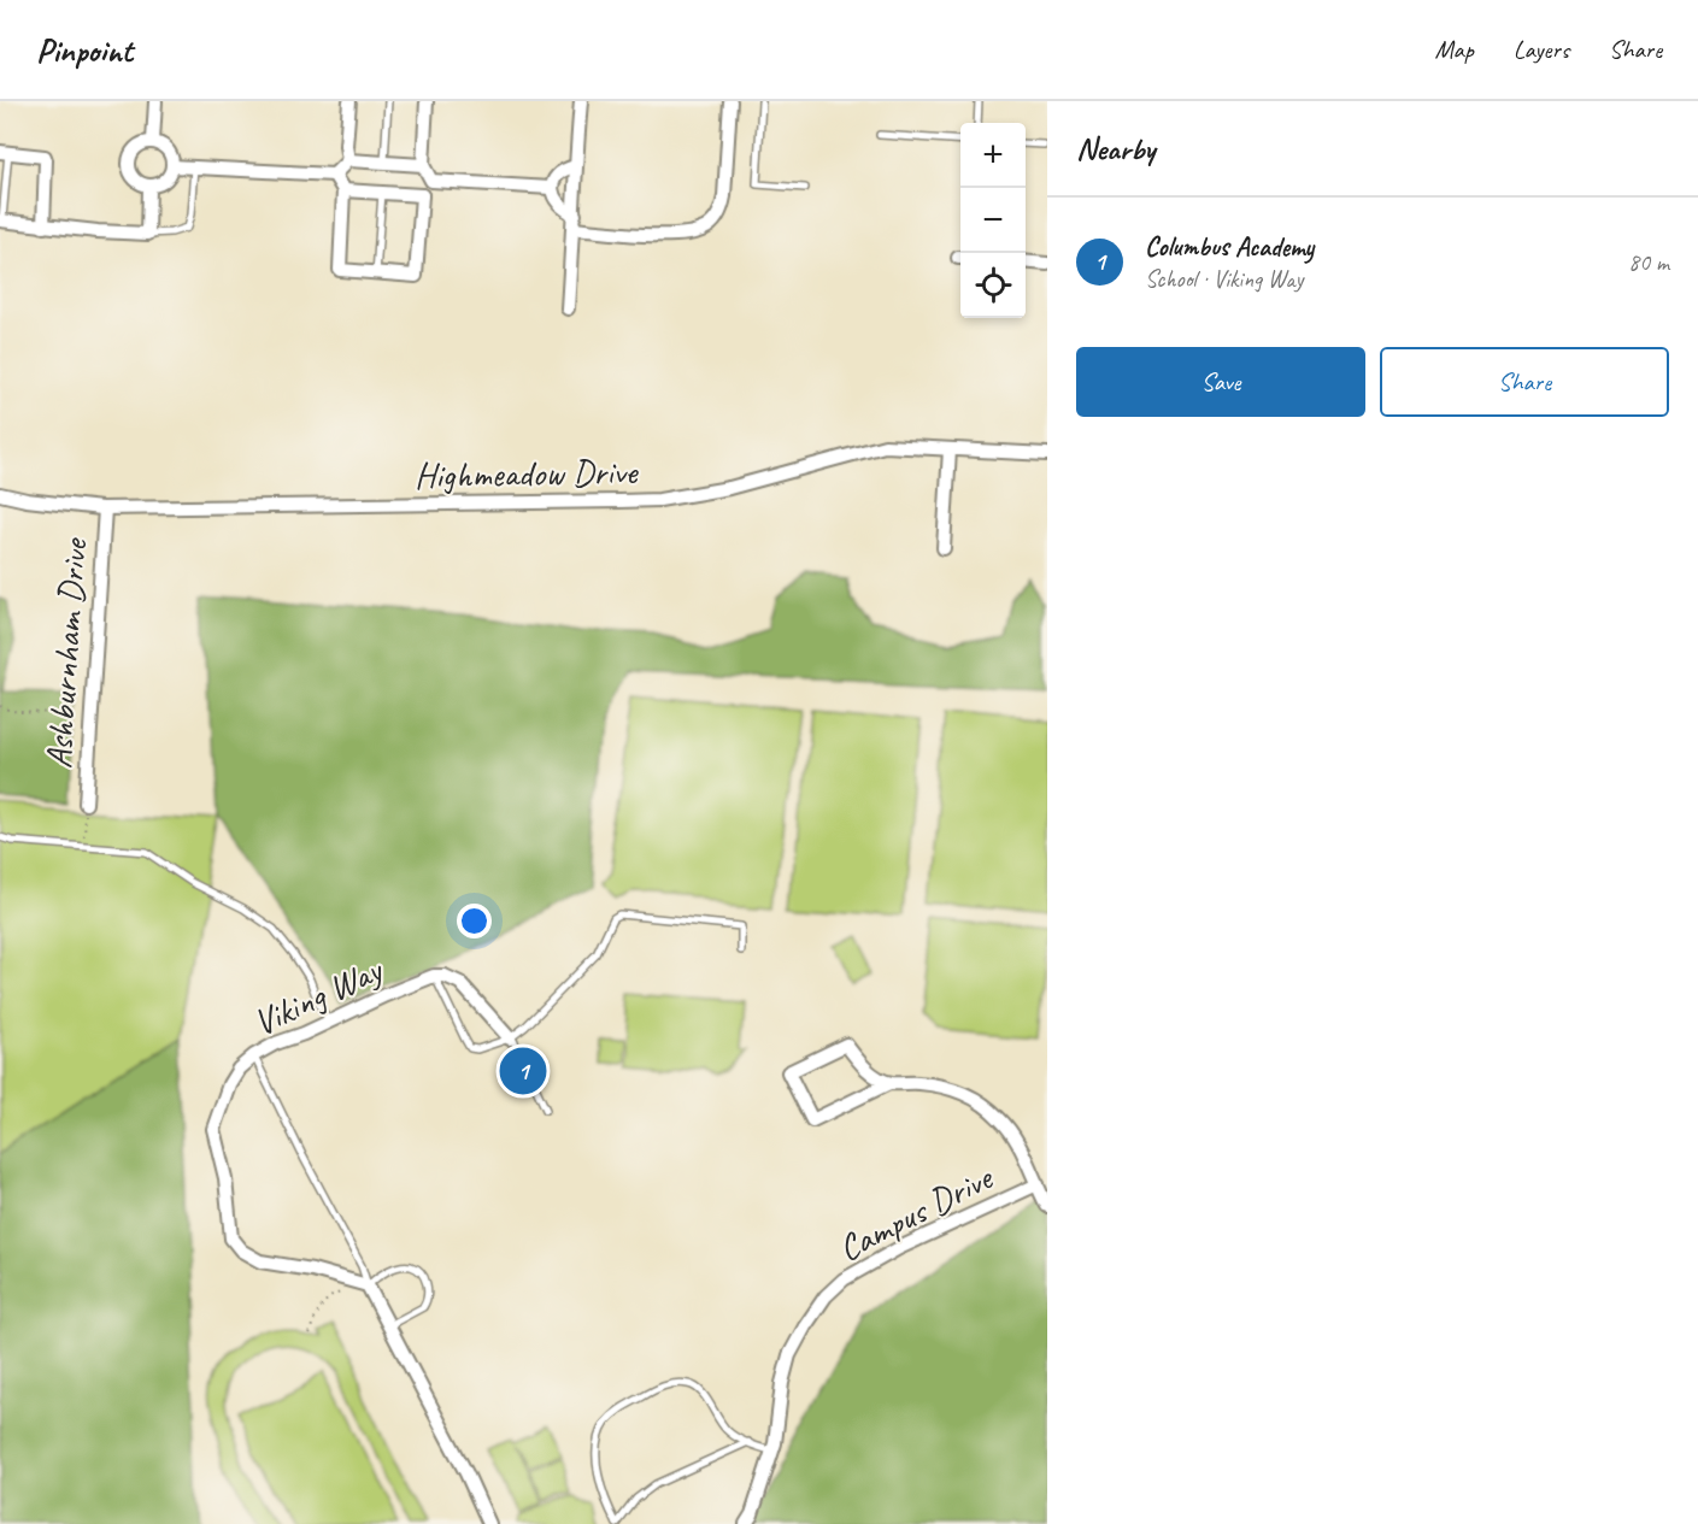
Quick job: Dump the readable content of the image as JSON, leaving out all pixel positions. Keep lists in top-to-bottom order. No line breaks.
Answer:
{"streets":{"street":["Highmeadow Drive","Ashburnham Drive","Viking Way","Campus Drive"]},"crossings":[["Highmeadow Drive","Ashburnham Drive"]],"page":{"header":"Pinpoint","nav":["Map","Layers","Share"],"heading":"Nearby","map_buttons":["+","−"],"list":[{"mark":"1","name":"Columbus Academy","note":"School · Viking Way","value":"80 m"}],"buttons":["Save","Share"],"pins":"1"}}
